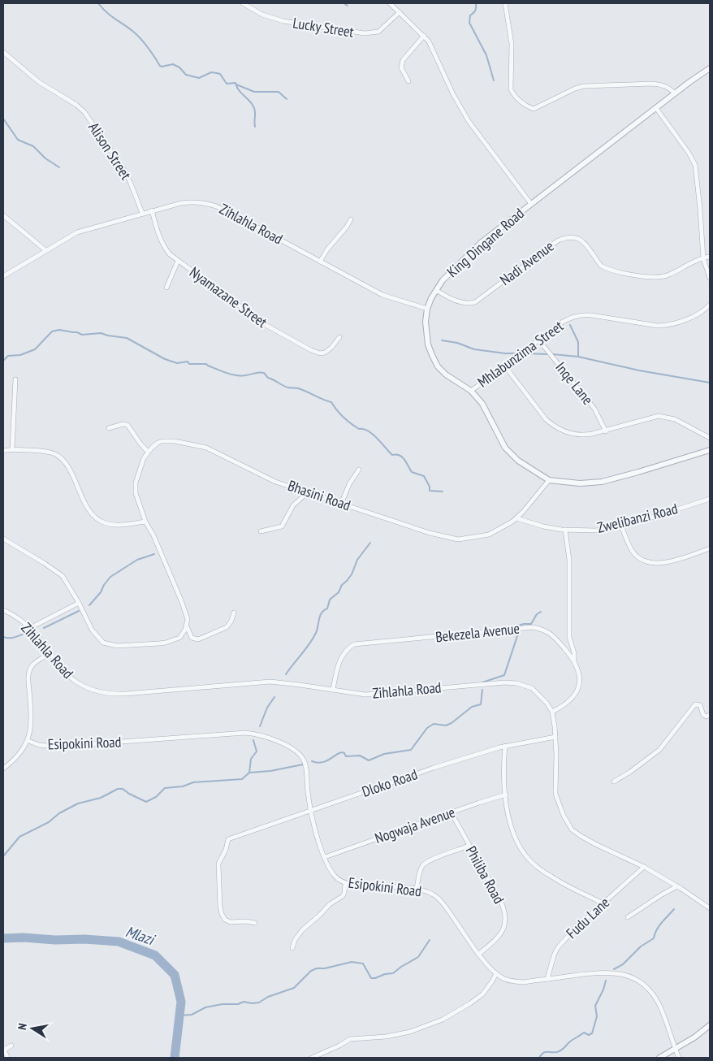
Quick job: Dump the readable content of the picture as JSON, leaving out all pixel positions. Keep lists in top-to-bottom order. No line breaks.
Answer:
{"streets":{"street":["Lucky Street","Alison Street","Zihlahla Road","King Dingane Road","Nadi Avenue","Nyamazane Street","Mhlabunzima Street","Inqe Lane","Bhasini Road","Zwelibanzi Road","Bekezela Avenue","Esipokini Road","Dloko Road","Nogwaja Avenue","Philiba Road","Fudu Lane"]},"crossings":[["Alison Street","Zihlahla Road"],["Zihlahla Road","King Dingane Road"],["Zihlahla Road","Nyamazane Street"],["Zihlahla Road","Bekezela Avenue"],["King Dingane Road","Nadi Avenue"],["King Dingane Road","Mhlabunzima Street"],["King Dingane Road","Bhasini Road"],["Mhlabunzima Street","Inqe Lane"],["Bhasini Road","Zwelibanzi Road"],["Esipokini Road","Dloko Road"],["Esipokini Road","Nogwaja Avenue"],["Esipokini Road","Philiba Road"],["Esipokini Road","Fudu Lane"],["Nogwaja Avenue","Philiba Road"]],"water":["Mlazi"],"north":"left"}
